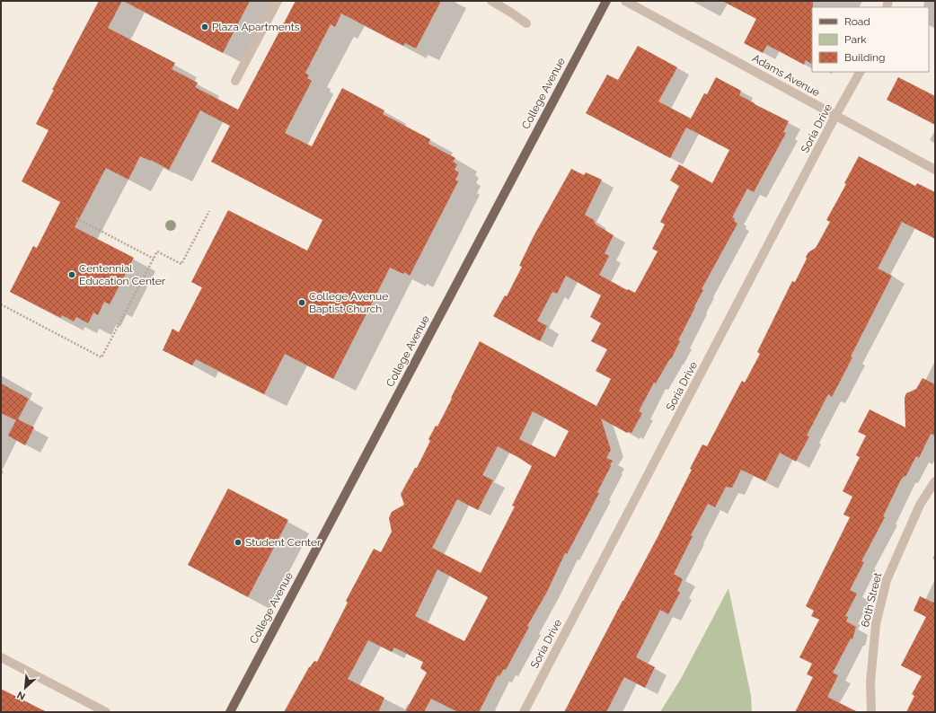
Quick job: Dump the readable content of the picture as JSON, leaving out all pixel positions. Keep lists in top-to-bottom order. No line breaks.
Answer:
{"streets":{"main road":["College Avenue"],"street":["Adams Avenue","Soria Drive","60th Street"]},"crossings":[["Adams Avenue","Soria Drive"]],"places":["Plaza Apartments","Centennial Education Center","College Avenue Baptist Church","Student Center"],"legend":["Road","Park","Building"],"north":"bottom left"}
